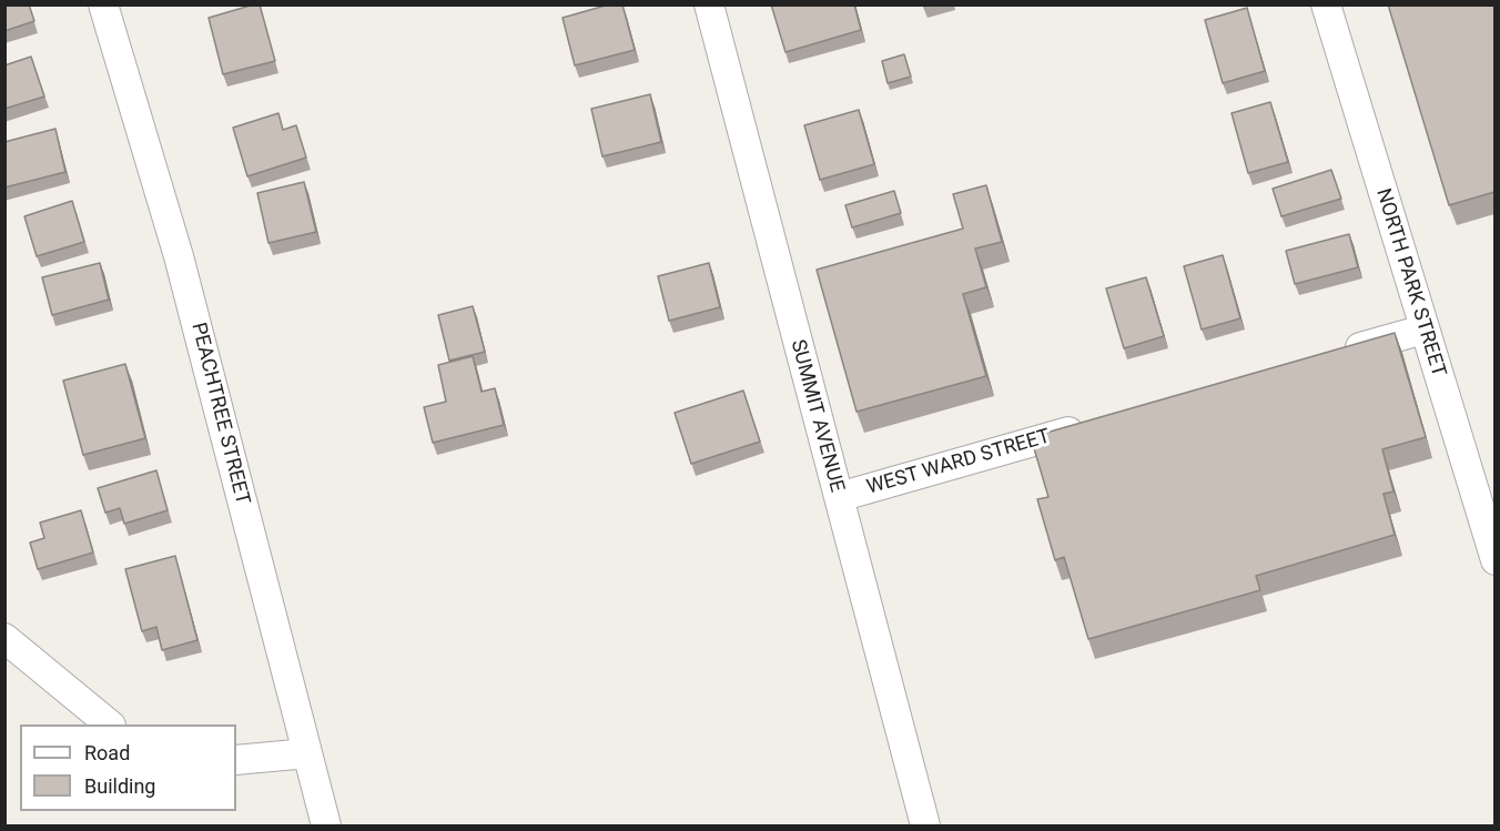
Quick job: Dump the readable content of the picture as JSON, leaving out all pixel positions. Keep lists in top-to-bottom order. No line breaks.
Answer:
{"streets":{"street":["NORTH PARK STREET","PEACHTREE STREET","SUMMIT AVENUE","WEST WARD STREET"]},"crossings":[["SUMMIT AVENUE","WEST WARD STREET"]],"legend":["Road","Building"]}
